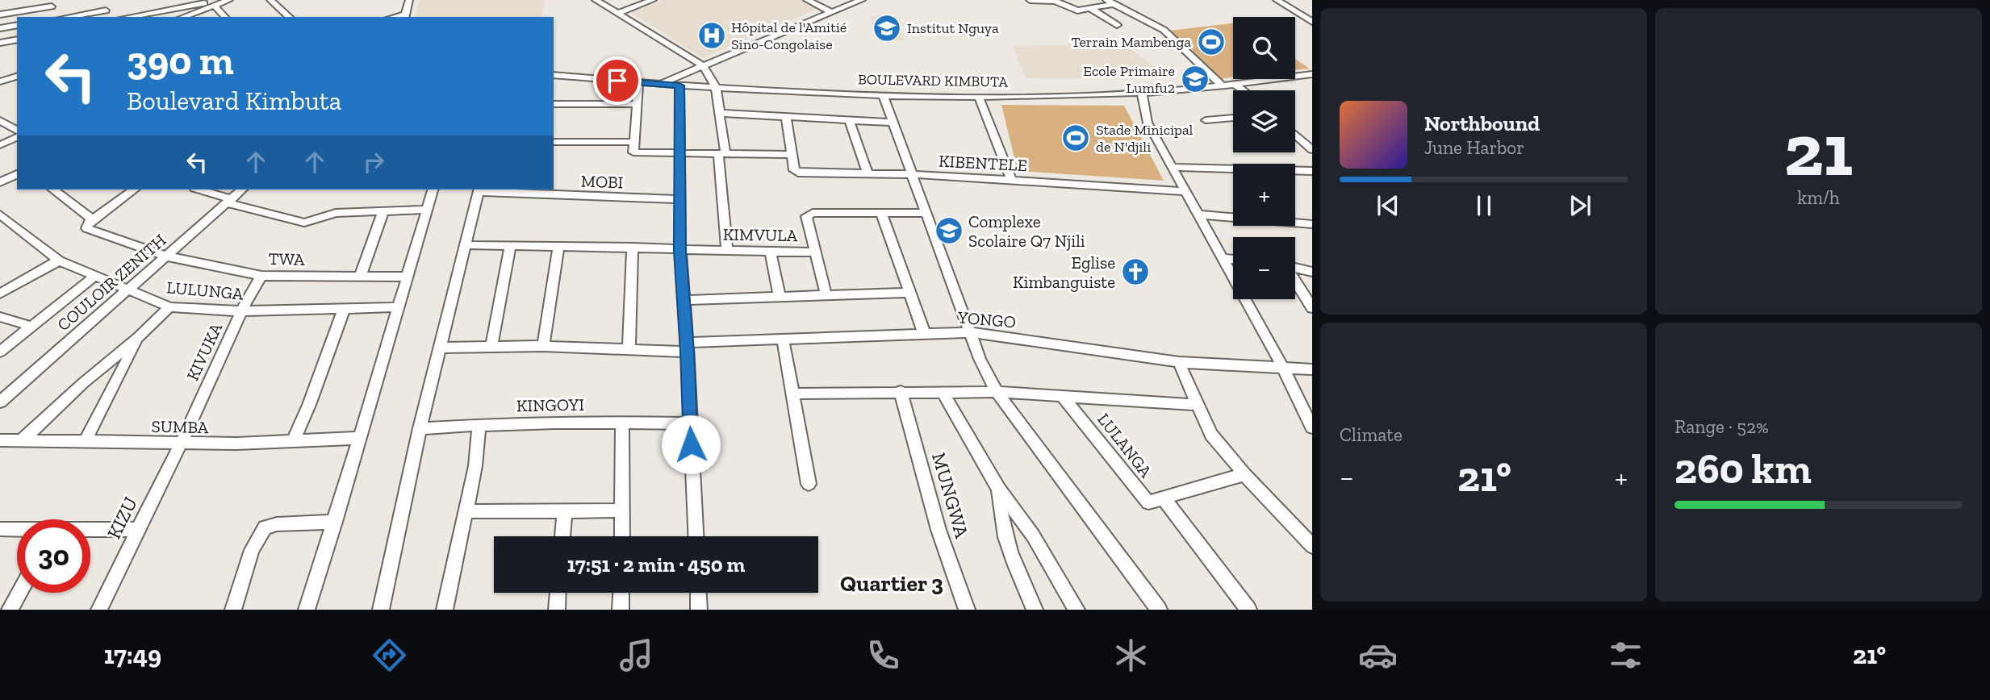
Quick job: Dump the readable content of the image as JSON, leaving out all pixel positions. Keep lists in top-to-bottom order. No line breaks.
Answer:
{"streets":{"street":["BOULEVARD KIMBUTA","KIBENTELE","MOBI","KIMVULA","TWA","COULOIR ZENITH","LULUNGA","YONGO","KIVUKA","KINGOYI","SUMBA","LULANGA","MUNGWA","KIZU"]},"crossings":[["BOULEVARD KIMBUTA","MOBI"],["TWA","COULOIR ZENITH"],["TWA","KIVUKA"],["COULOIR ZENITH","LULUNGA"],["LULUNGA","KIVUKA"],["KIVUKA","SUMBA"],["KIVUKA","KIZU"],["SUMBA","KIZU"]],"districts":["Quartier 3"],"places":{"school or university":["Institut Nguya","Ecole Primaire Lumfu2","Complexe Scolaire Q7 Njili"],"hospital":["Hôpital de l'Amitié Sino-Congolaise"],"sports":["Terrain Mambenga","Stade Minicipal de N'djili"],"church":["Eglise Kimbanguiste"]},"page":{"tile":[["21","km/h"],"Climate",["Range · 52%","260 km"]],"map_buttons":["+","−"],"turn":["390 m","Boulevard Kimbuta"],"song":["Northbound","June Harbor"],"heat":["−","21°","+"],"limit":"30","trip":"17:51 · 2 min · 450 m","tabs":["17:49","21°"]}}
